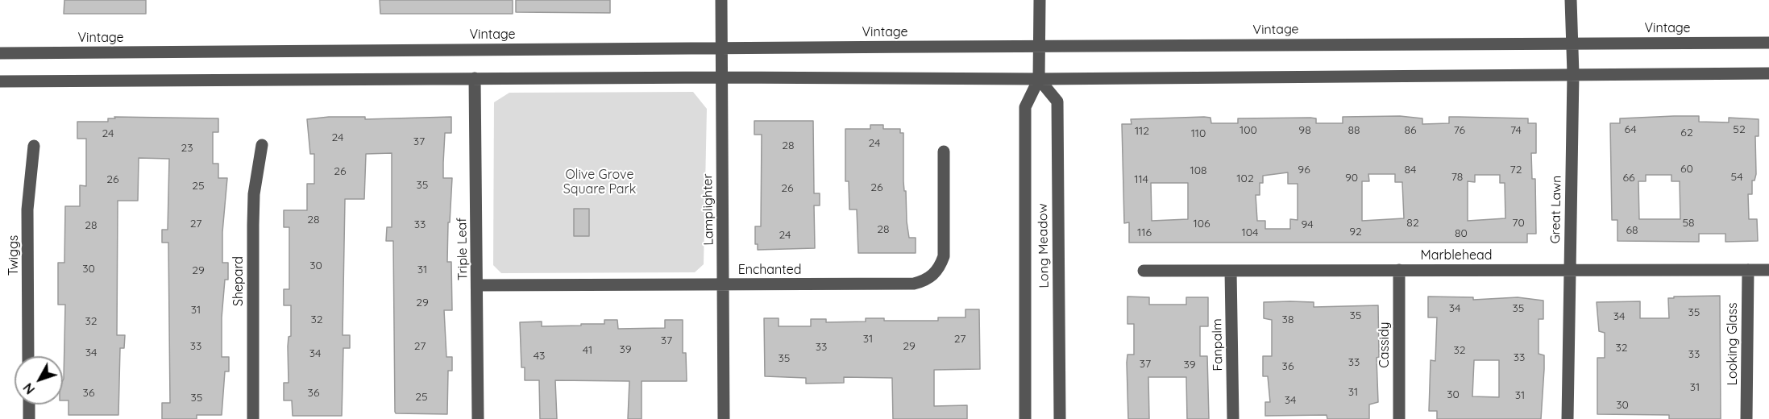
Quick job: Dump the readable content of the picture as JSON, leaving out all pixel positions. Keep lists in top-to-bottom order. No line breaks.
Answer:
{"streets":{"street":["Vintage","Lamplighter","Great Lawn","Long Meadow","Triple Leaf","Twiggs","Marblehead","Enchanted","Shepard","Looking Glass","Fanpalm","Cassidy"]},"crossings":[["Vintage","Lamplighter"],["Vintage","Great Lawn"],["Vintage","Long Meadow"],["Lamplighter","Enchanted"],["Great Lawn","Marblehead"],["Triple Leaf","Enchanted"],["Marblehead","Looking Glass"],["Marblehead","Fanpalm"],["Marblehead","Cassidy"]],"parks":["Olive Grove Square Park"],"house_numbers":["64","52","100","98","88","86","76","74","112","62","24","110","24","37","24","28","23","60","96","84","72","108","26","78","54","90","66","102","26","114","35","25","26","26","28","82","70","58","27","106","33","94","28","28","68","92","116","104","80","24","30","30","31","29","29","34","35","31","35","35","34","32","38","32","31","27","37","33","27","29","33","32","39","41","32","34","34","33","43","33","35","33","37","39","36","31","31","36","36","30","31","25","35","34","30"],"north":"bottom left"}
